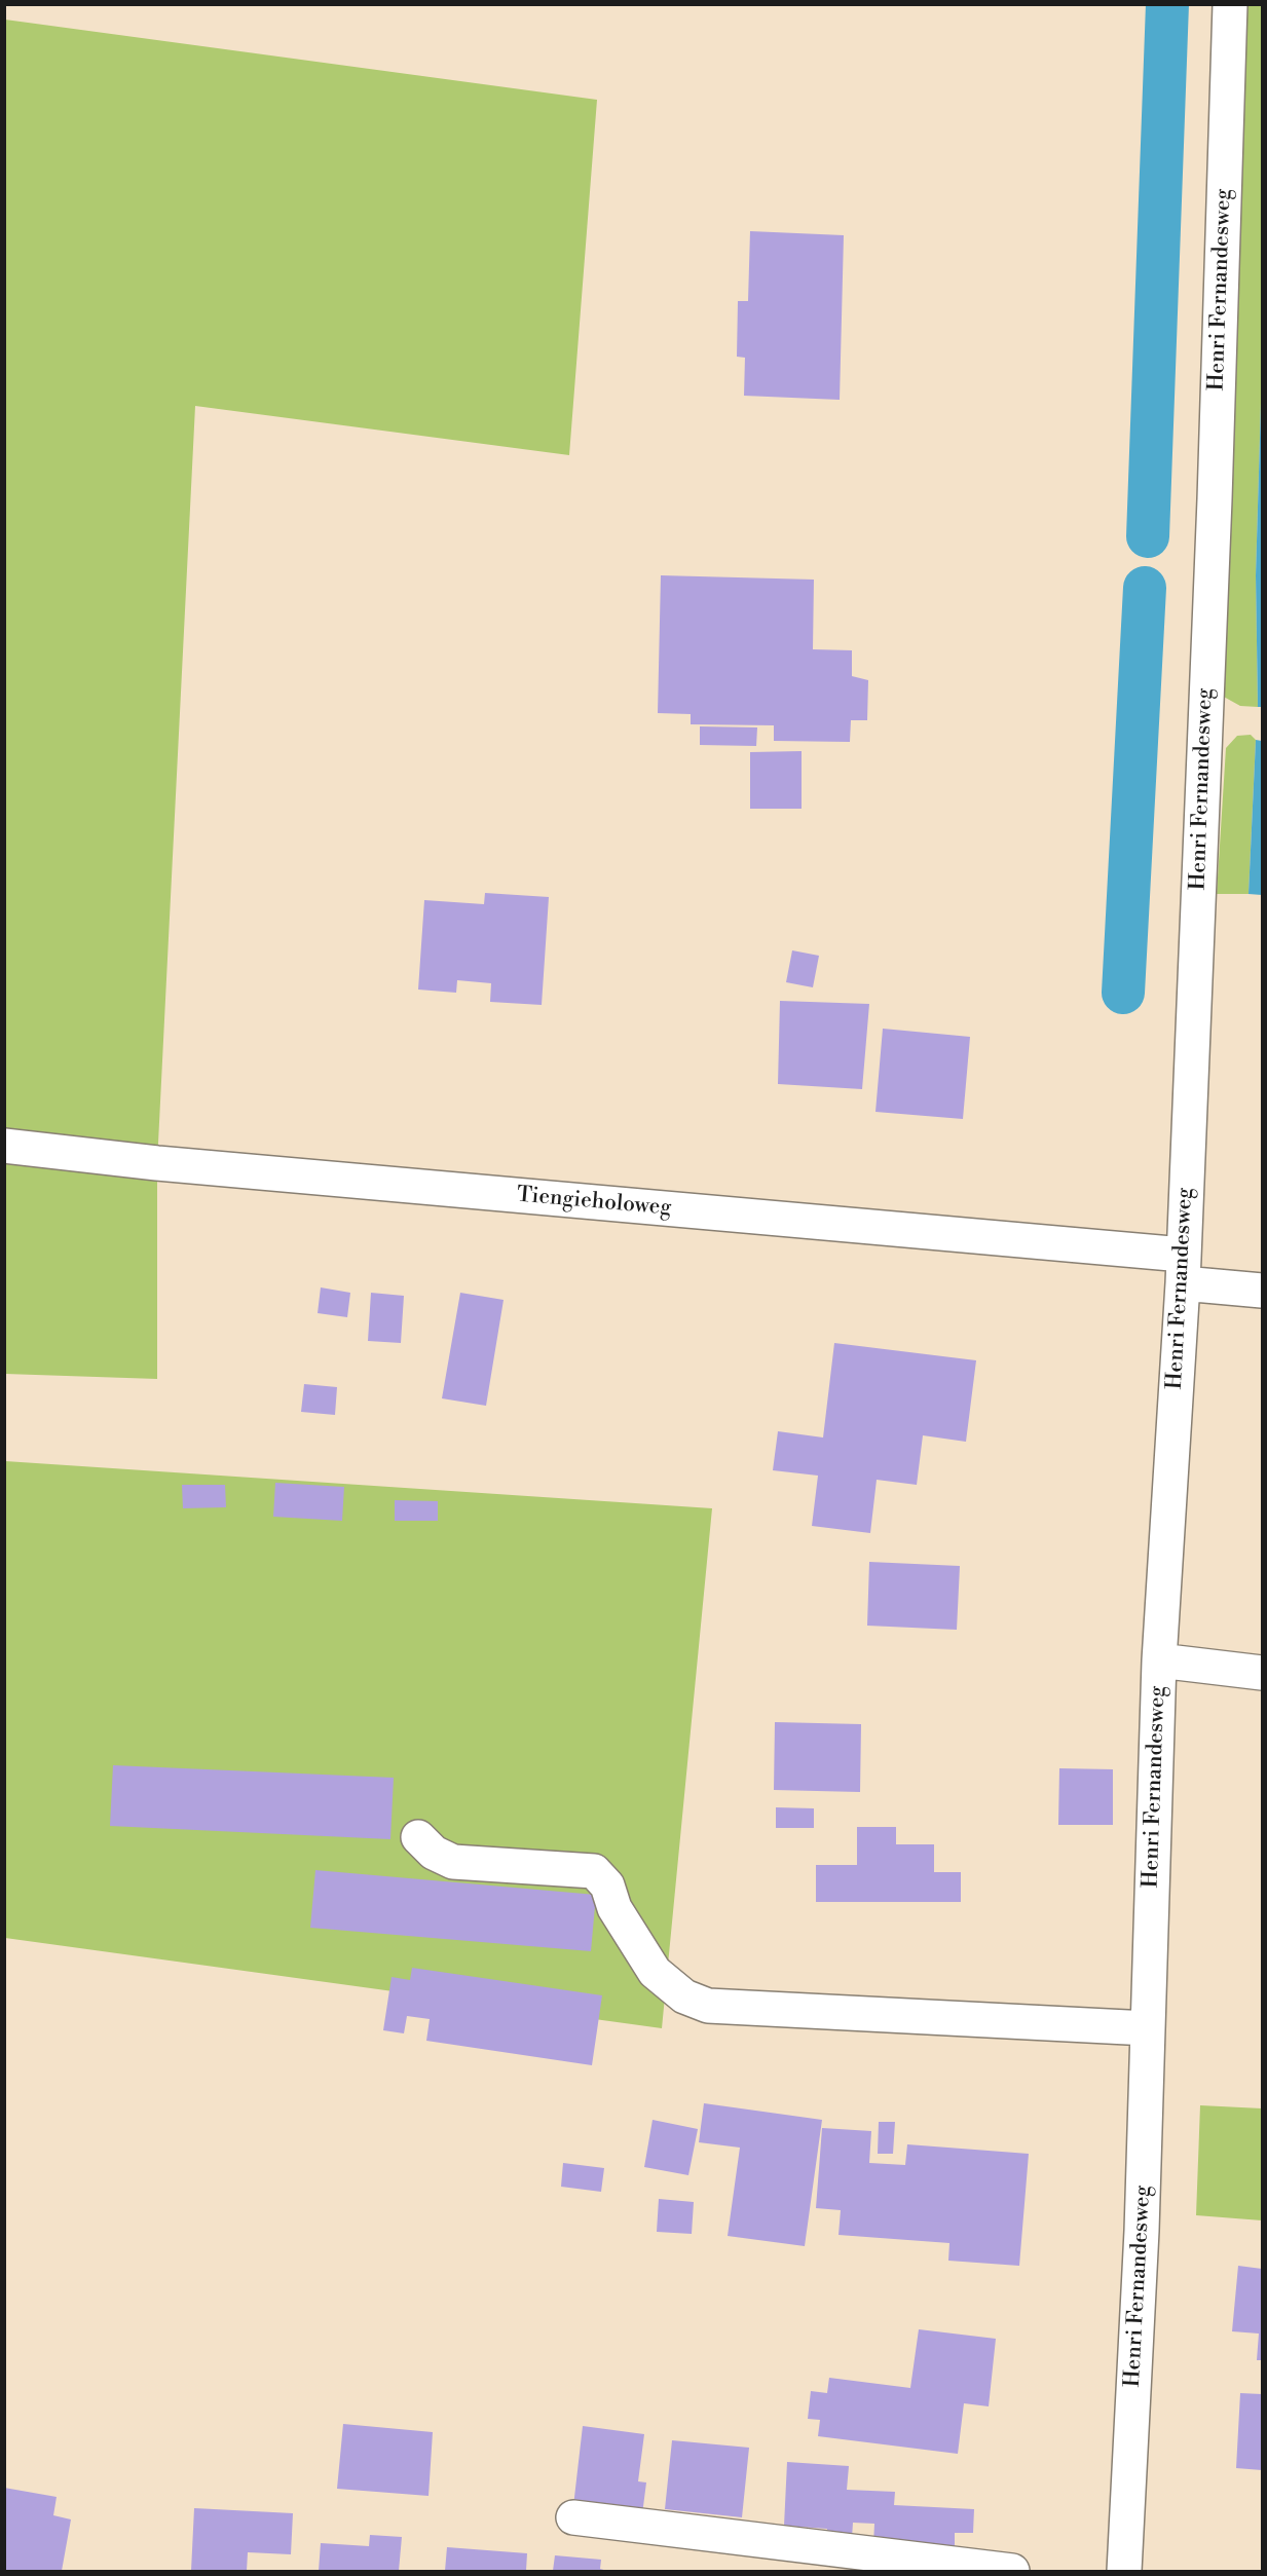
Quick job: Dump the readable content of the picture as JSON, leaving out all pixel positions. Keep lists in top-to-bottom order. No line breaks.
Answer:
{"streets":{"street":["Henri Fernandesweg","Tiengieholoweg"]},"crossings":[["Henri Fernandesweg","Tiengieholoweg"]]}
